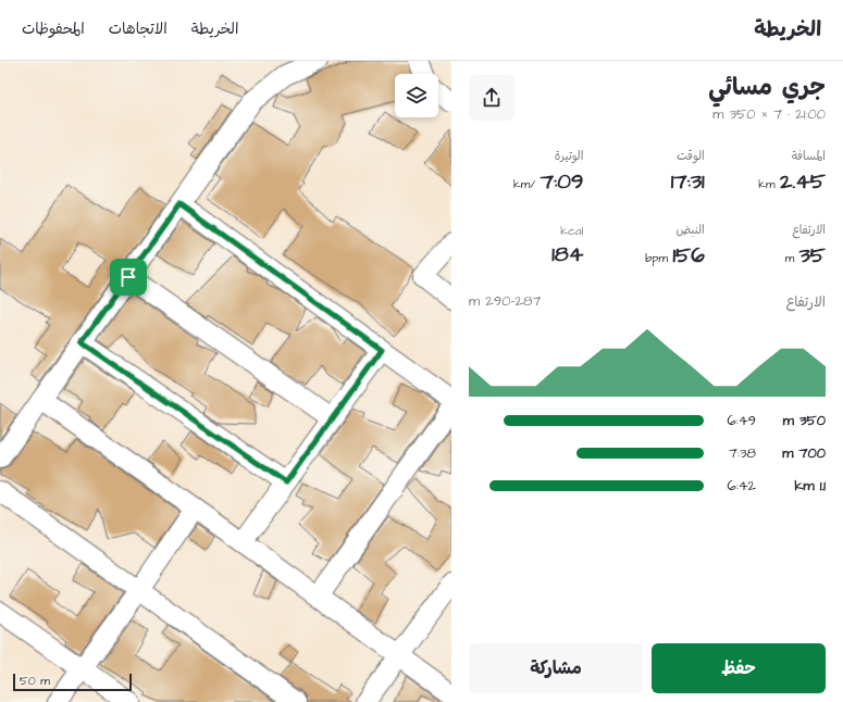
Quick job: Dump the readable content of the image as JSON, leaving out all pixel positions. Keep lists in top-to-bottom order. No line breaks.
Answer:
{"scale_bar":"50 m","page":{"header":"الخريطة","nav":["الخريطة","الاتجاهات","المحفوظات"],"heading":["جري مسائي","21:00 · 7 × 350 m"],"stats":[["المسافة","2.45 km"],["الوقت","17:31"],["الوتيرة","7:09 /km"],["الارتفاع","35 m"],["النبض","156 bpm"],["kcal","184"]],"chart":["الارتفاع","287–290 m"],"list":[{"name":"350 m","note":"6:49"},{"name":"700 m","note":"7:38"},{"name":"1.1 km","note":"6:42"}],"buttons":["حفظ","مشاركة"],"scale":"50 m"}}
